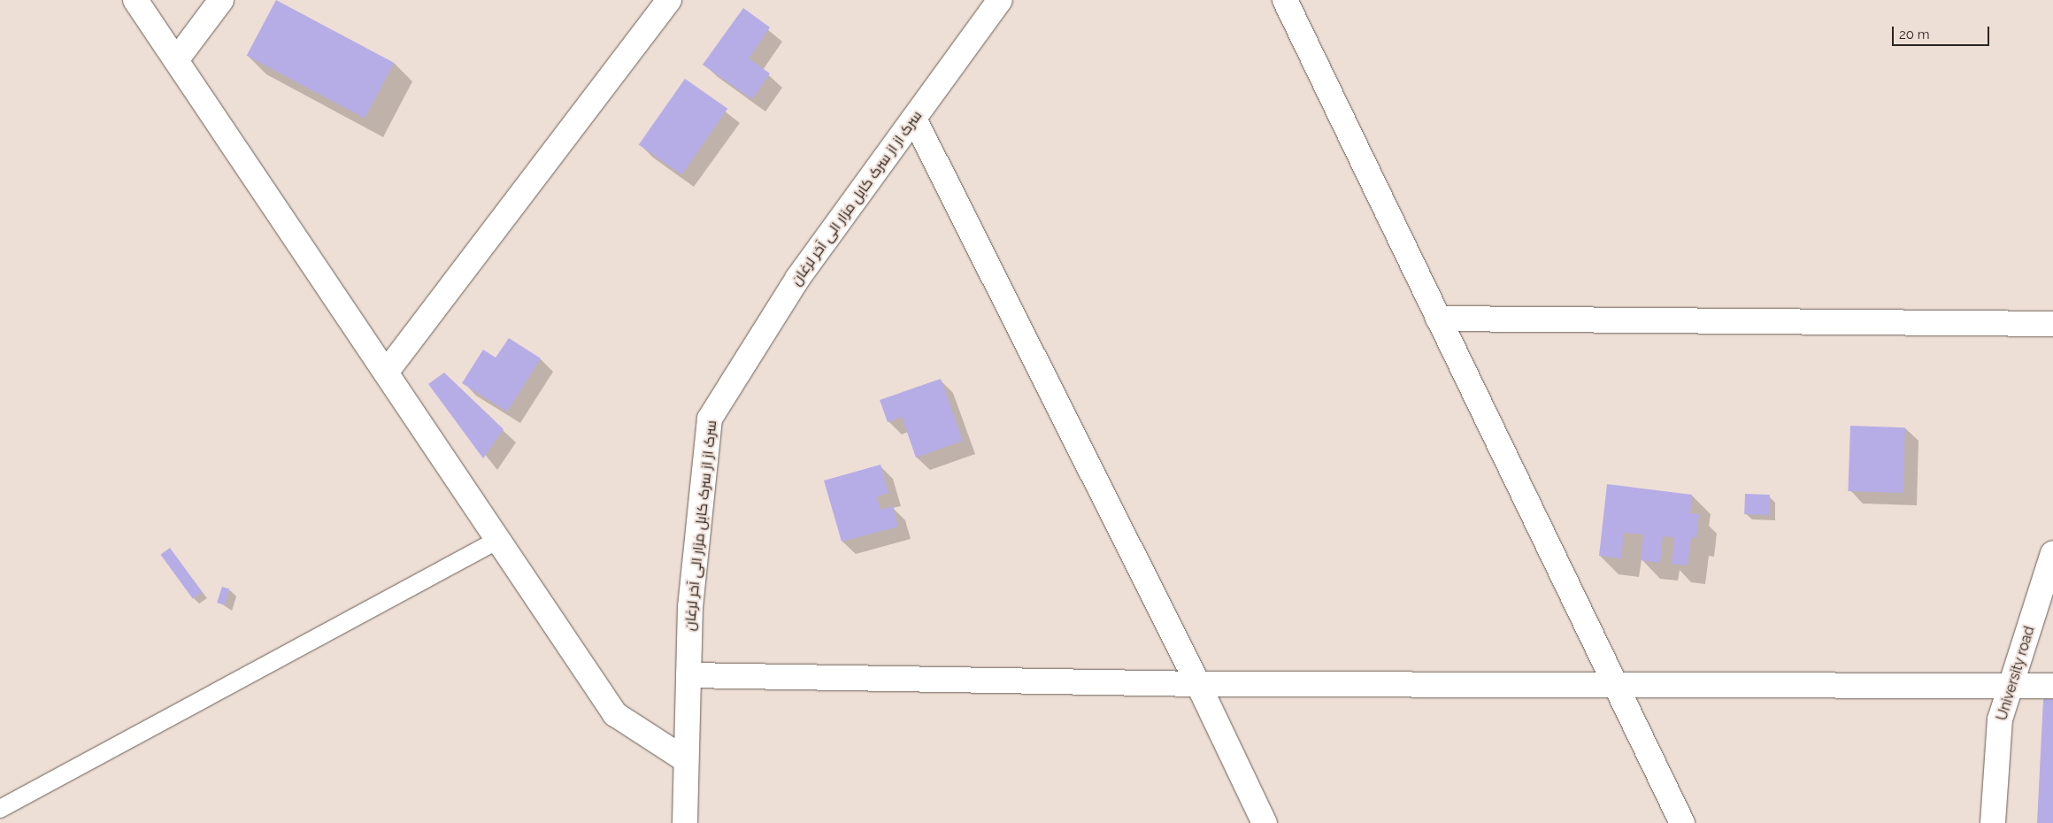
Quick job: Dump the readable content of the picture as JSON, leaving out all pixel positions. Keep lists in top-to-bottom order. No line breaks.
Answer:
{"streets":{"street":["سرک از از سرک کابل مزار الی آخر لرغان","University road"]},"scale_bar":"20 m"}
